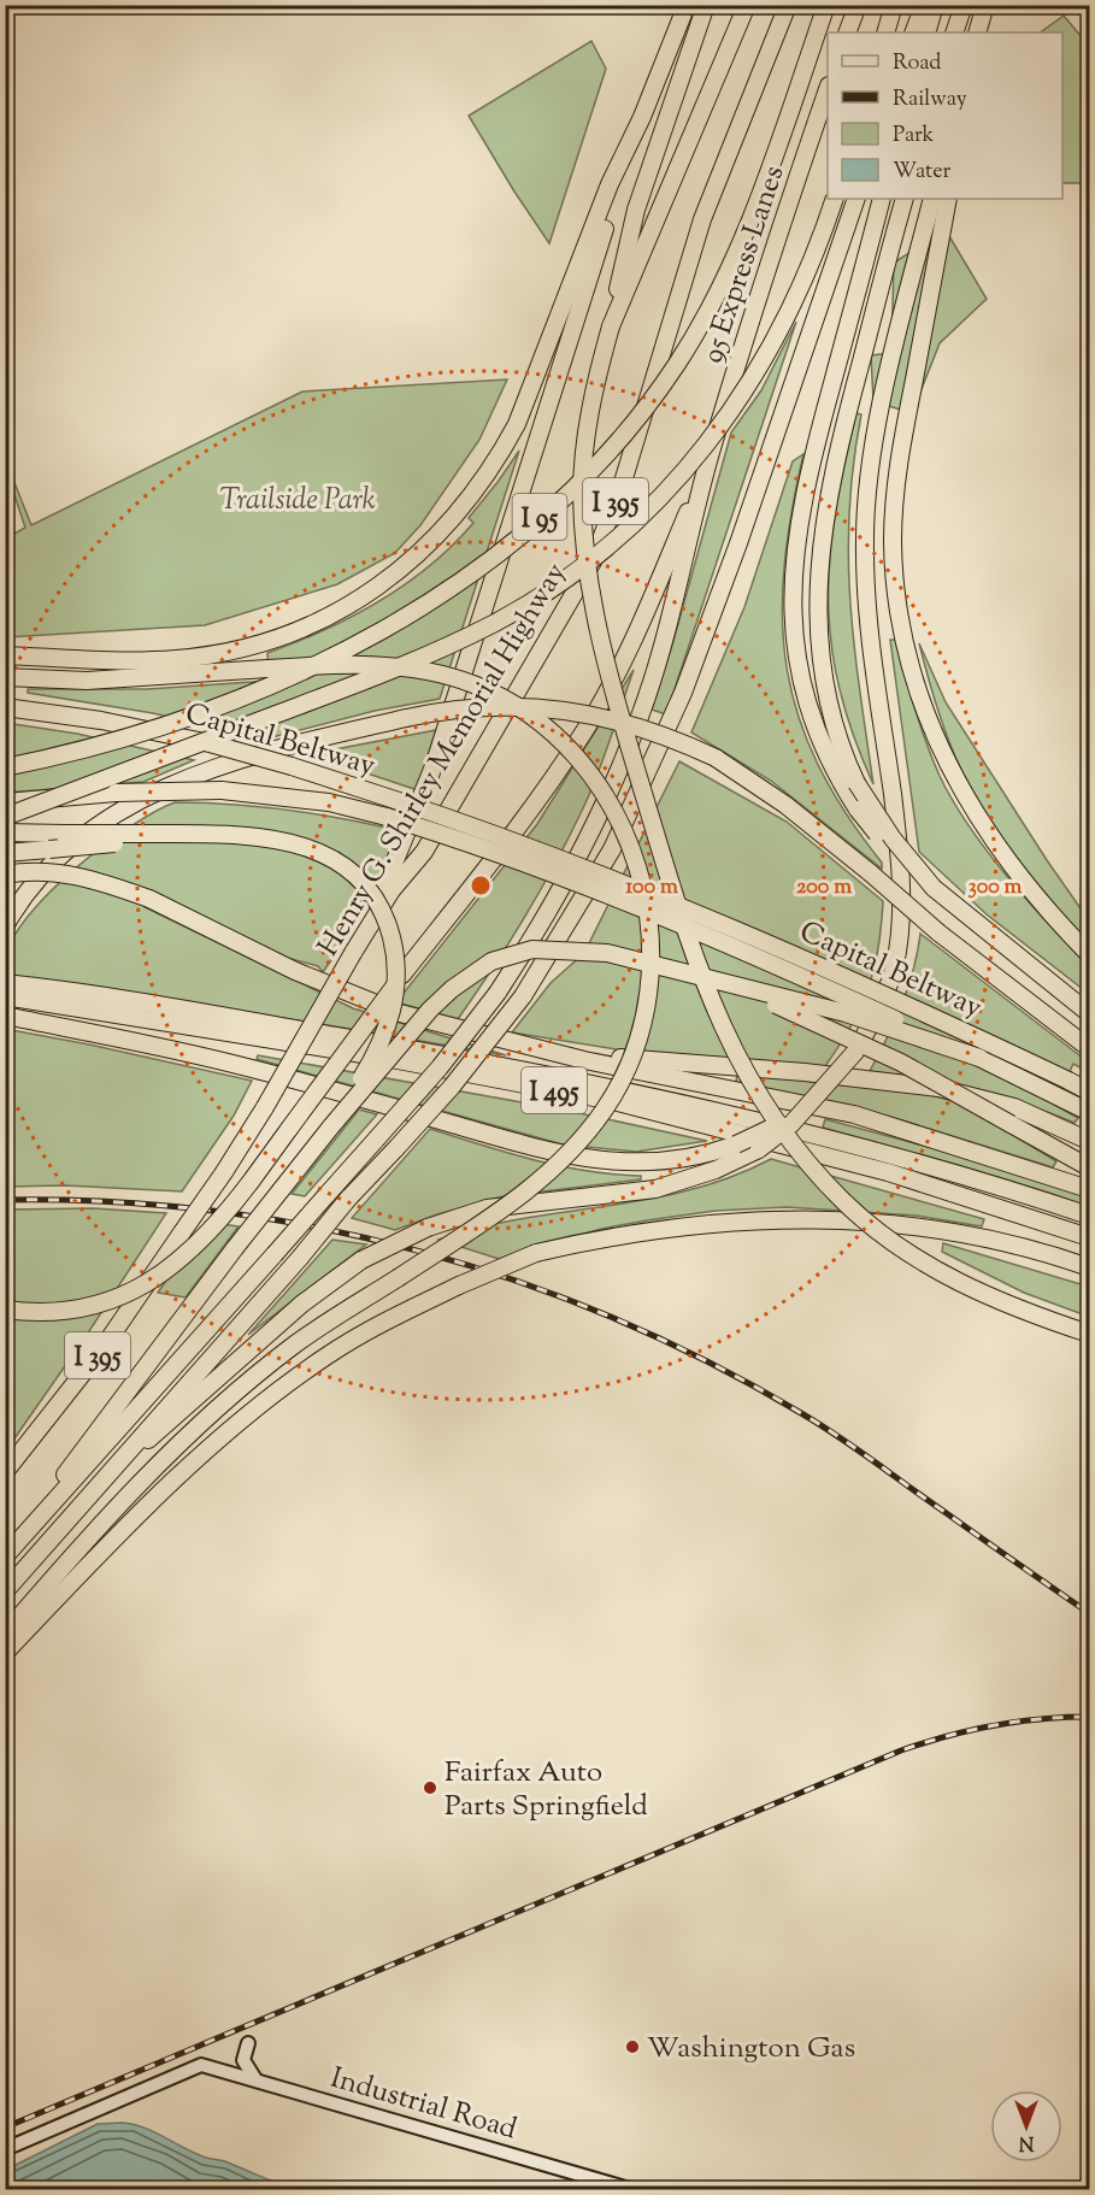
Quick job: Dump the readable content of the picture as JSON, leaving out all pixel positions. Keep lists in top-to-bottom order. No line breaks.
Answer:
{"streets":{"highway":["95 Express Lanes","I 395","I 95","Capital Beltway","Henry G. Shirley Memorial Highway","I 495"],"street":["Industrial Road"]},"parks":["Trailside Park"],"places":["Fairfax Auto Parts Springfield","Washington Gas"],"legend":["Road","Railway","Park","Water"],"north":"bottom","rings":["100 m","200 m","300 m"]}
